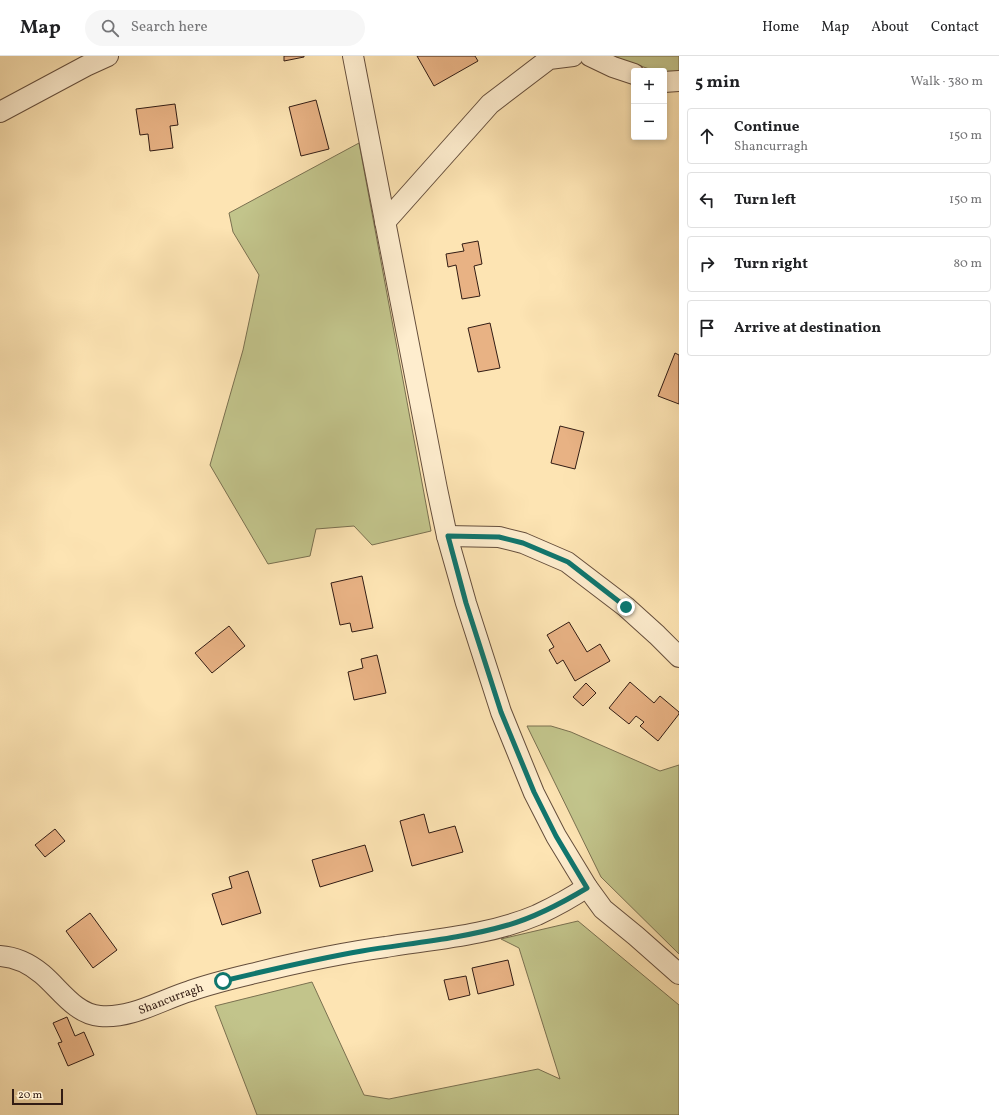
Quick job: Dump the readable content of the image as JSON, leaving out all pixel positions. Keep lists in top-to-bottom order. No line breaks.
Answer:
{"streets":{"street":["Shancurragh"]},"scale_bar":"20 m","page":{"header":"Map","search":"Search here","nav":["Home","Map","About","Contact"],"heading":["5 min","Walk · 380 m"],"map_buttons":["+","−"],"list":[["Continue","Shancurragh","150 m"],["Turn left","150 m"],["Turn right","80 m"],"Arrive at destination"],"scale":"20 m"}}
